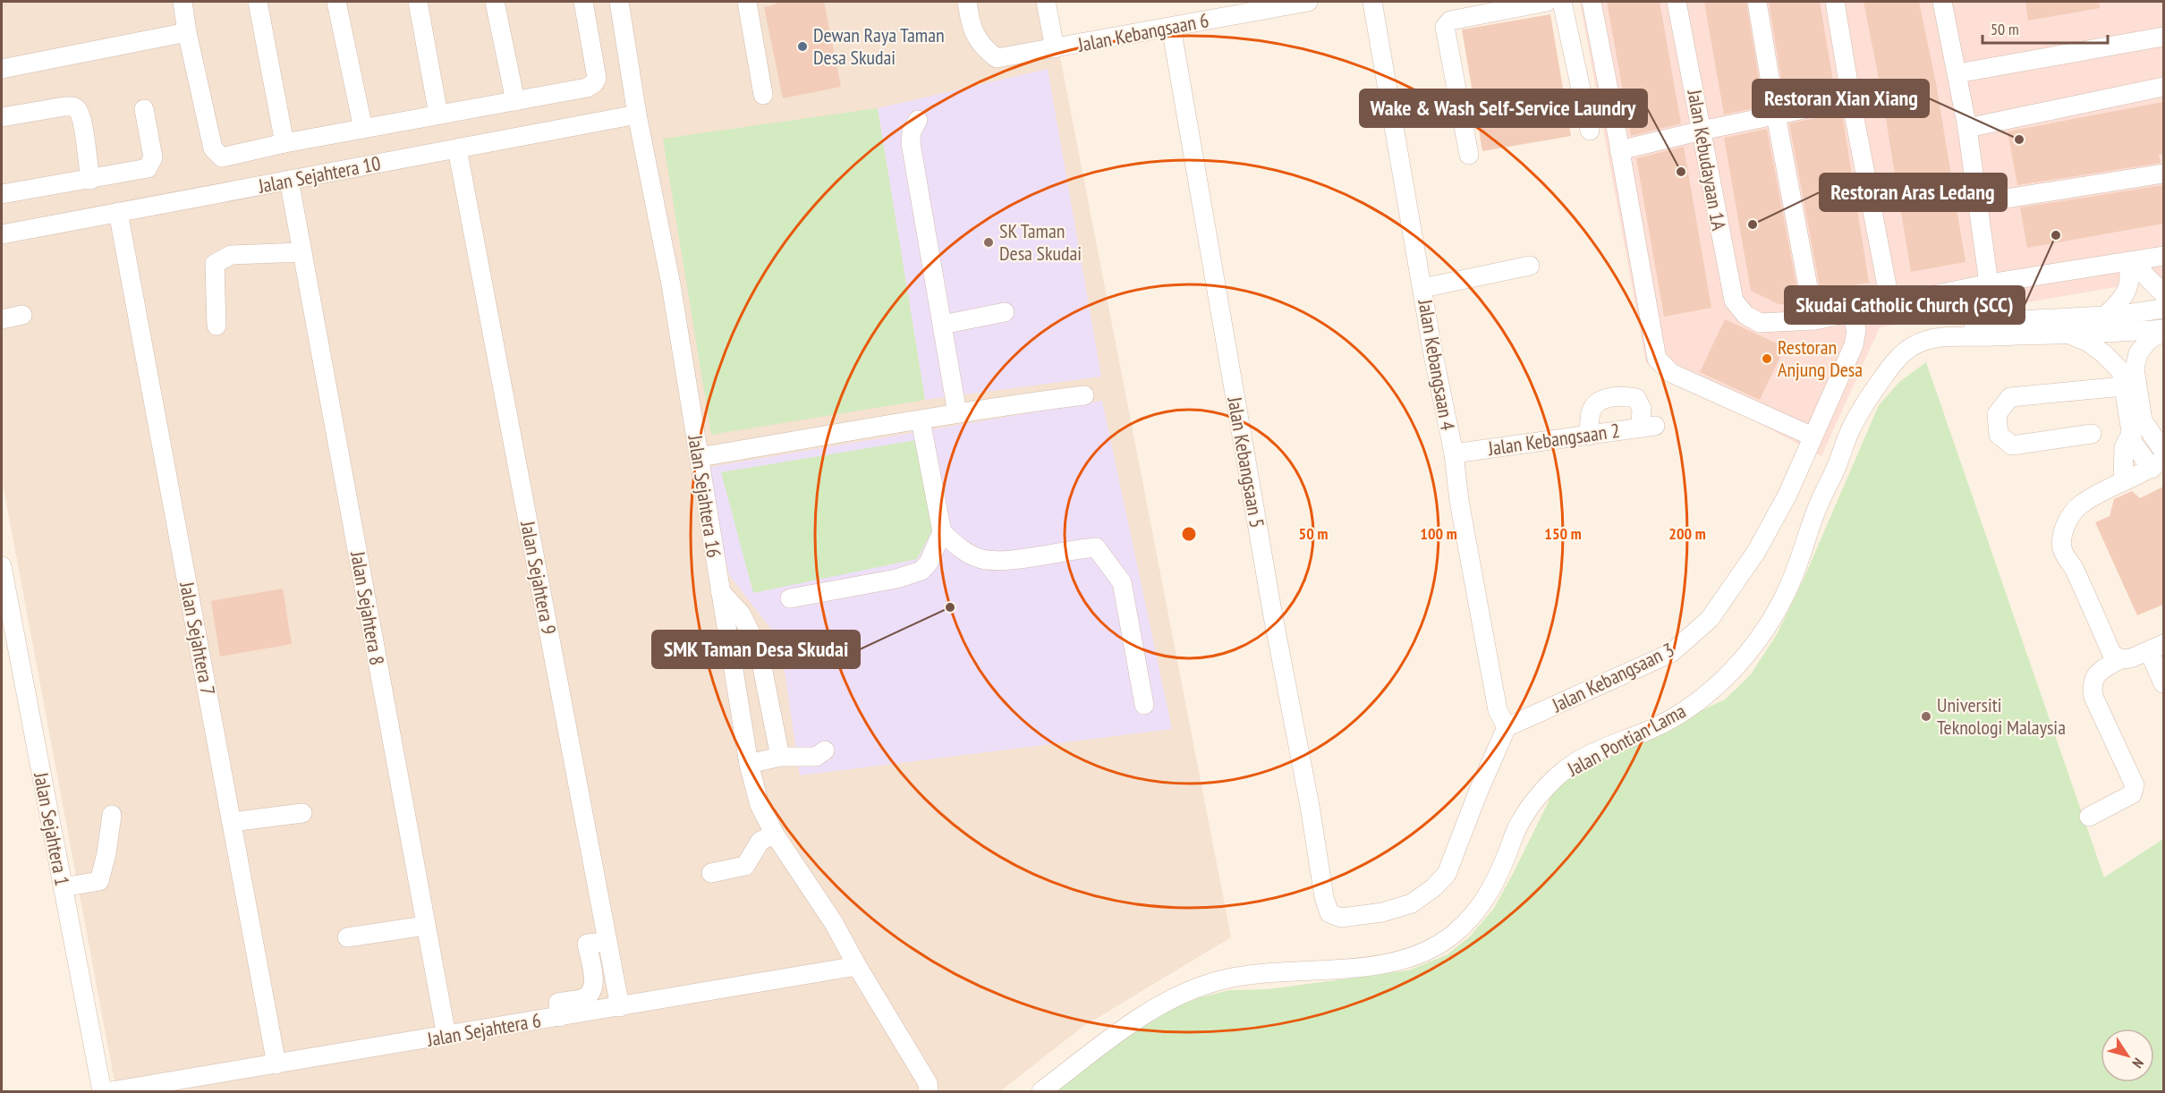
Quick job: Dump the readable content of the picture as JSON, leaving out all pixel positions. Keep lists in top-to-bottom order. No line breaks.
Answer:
{"streets":{"street":["Jalan Kebangsaan 6","Jalan Kebudayaan 1A","Jalan Sejahtera 10","Jalan Kebangsaan 4","Jalan Kebangsaan 2","Jalan Kebangsaan 5","Jalan Sejahtera 16","Jalan Sejahtera 9","Jalan Sejahtera 8","Jalan Sejahtera 7","Jalan Kebangsaan 3","Jalan Pontian Lama","Jalan Sejahtera 1","Jalan Sejahtera 6"]},"crossings":[["Jalan Kebangsaan 6","Jalan Kebangsaan 5"],["Jalan Sejahtera 10","Jalan Sejahtera 16"],["Jalan Sejahtera 10","Jalan Sejahtera 9"],["Jalan Sejahtera 10","Jalan Sejahtera 8"],["Jalan Sejahtera 10","Jalan Sejahtera 7"],["Jalan Kebangsaan 4","Jalan Kebangsaan 2"],["Jalan Kebangsaan 4","Jalan Kebangsaan 5"],["Jalan Kebangsaan 4","Jalan Kebangsaan 3"],["Jalan Kebangsaan 5","Jalan Kebangsaan 3"],["Jalan Sejahtera 16","Jalan Sejahtera 6"],["Jalan Sejahtera 9","Jalan Sejahtera 6"],["Jalan Sejahtera 8","Jalan Sejahtera 6"],["Jalan Sejahtera 7","Jalan Sejahtera 6"]],"places":["Dewan Raya Taman Desa Skudai","Restoran Xian Xiang","Wake & Wash Self-Service Laundry","Restoran Aras Ledang","Skudai Catholic Church (SCC)","SK Taman Desa Skudai","Restoran Anjung Desa","SMK Taman Desa Skudai","Universiti Teknologi Malaysia"],"scale_bar":"50 m","north":"bottom right","rings":["50 m","100 m","150 m","200 m"]}
